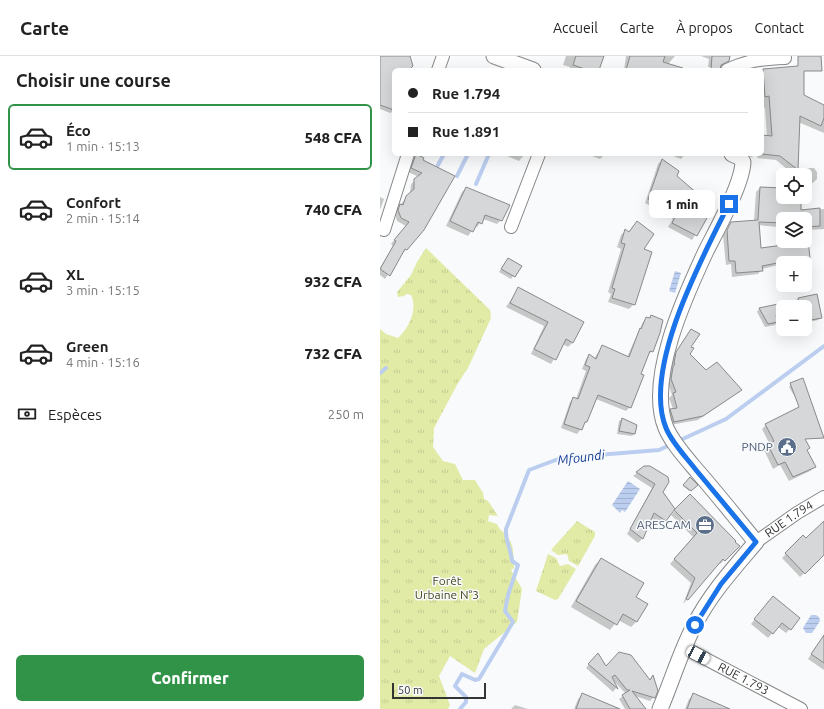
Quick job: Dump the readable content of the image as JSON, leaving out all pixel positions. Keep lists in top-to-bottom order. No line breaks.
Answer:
{"streets":{"street":["RUE 1.794","RUE 1.793"]},"crossings":[["RUE 1.794","RUE 1.793"]],"water":["Mfoundi"],"parks":["Forêt Urbaine N°3"],"places":{"public building":["PNDP"],"office":["ARESCAM"]},"scale_bar":"50 m","page":{"header":"Carte","nav":["Accueil","Carte","À propos","Contact"],"heading":"Choisir une course","banner":["Rue 1.794","Rue 1.891"],"list":[{"name":"Éco","note":"1 min · 15:13","value":"548 CFA"},{"name":"Confort","note":"2 min · 15:14","value":"740 CFA"},{"name":"XL","note":"3 min · 15:15","value":"932 CFA"},{"name":"Green","note":"4 min · 15:16","value":"732 CFA"}],"map_buttons":["+","−"],"bubble":"1 min","pay":["Espèces","250 m"],"buttons":"Confirmer","scale":"50 m"}}
